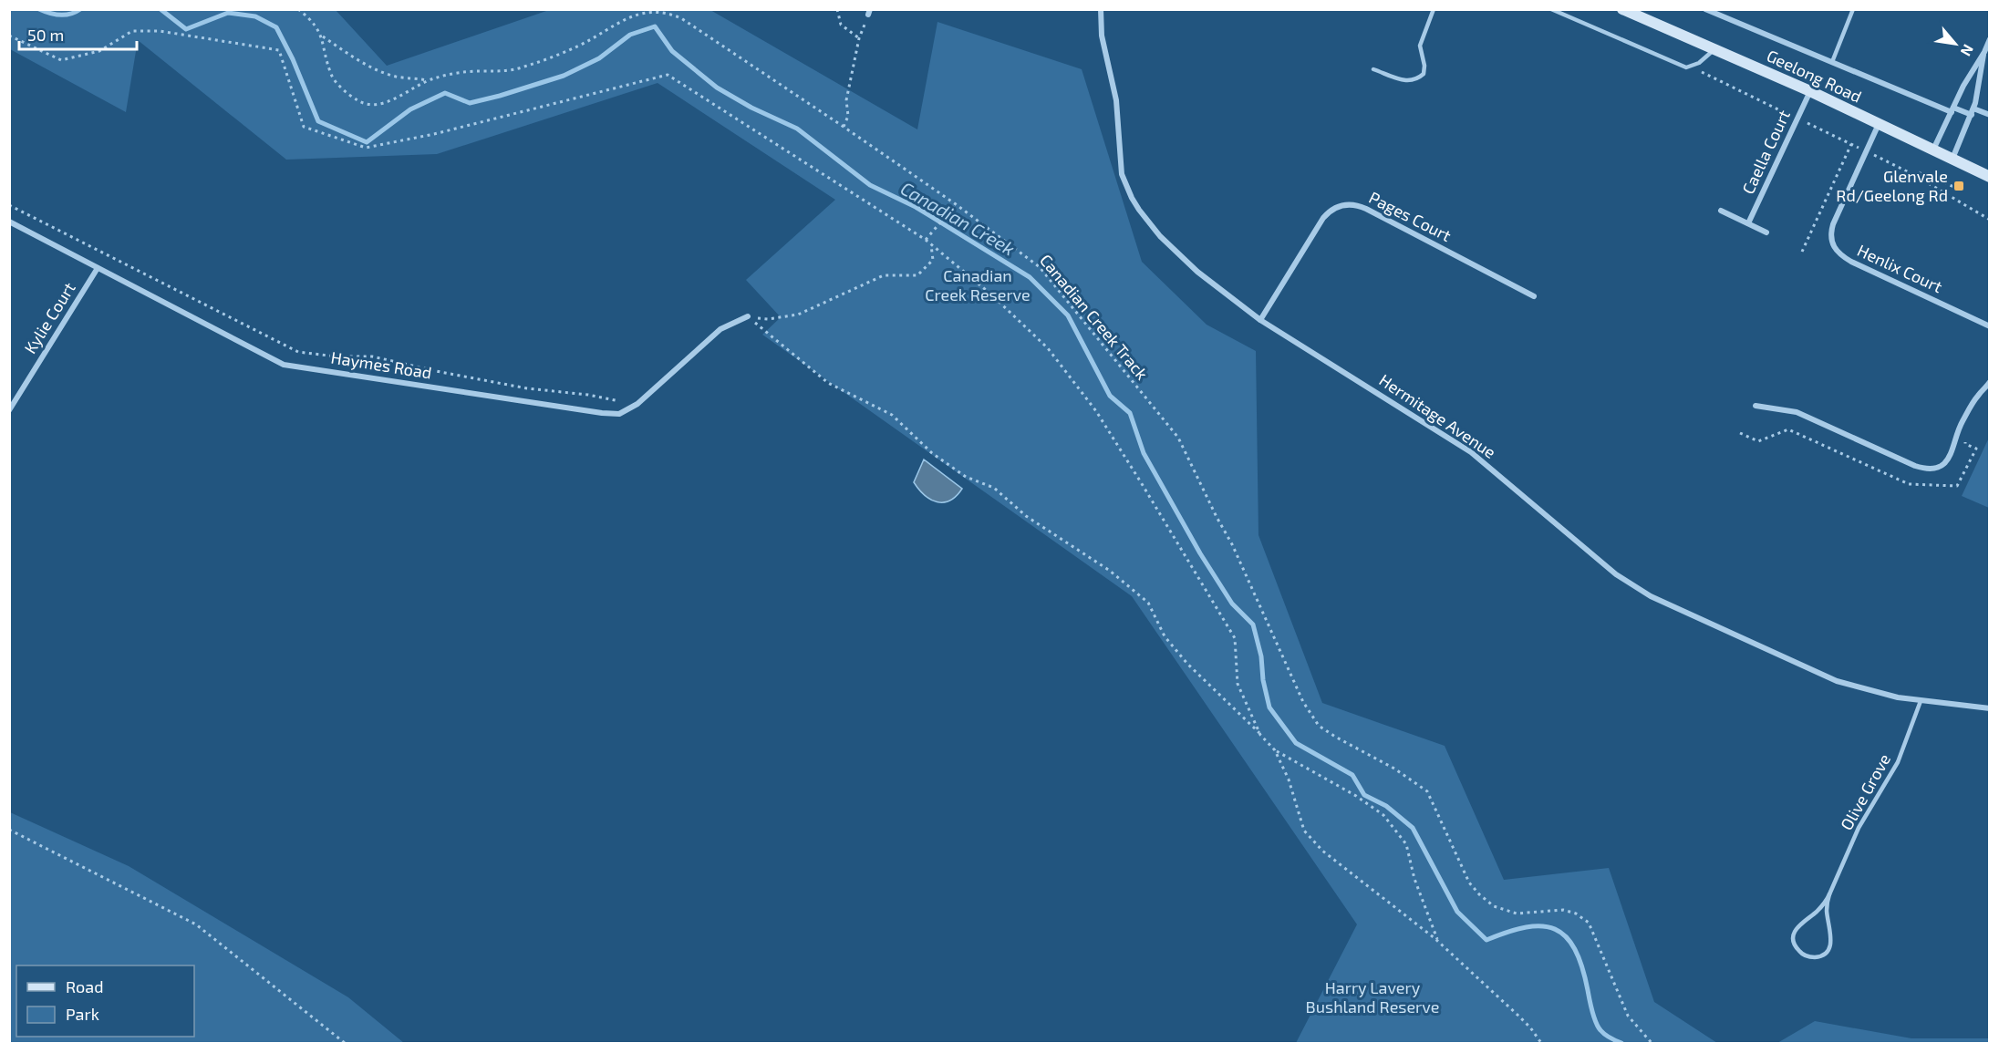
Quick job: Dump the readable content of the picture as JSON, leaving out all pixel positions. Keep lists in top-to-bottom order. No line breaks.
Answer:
{"streets":{"main road":["Geelong Road"],"street":["Caella Court","Pages Court","Henlix Court","Kylie Court","Haymes Road","Hermitage Avenue"],"lane":["Olive Grove"],"path":["Canadian Creek Track"]},"crossings":[["Geelong Road","Caella Court"],["Geelong Road","Henlix Court"],["Pages Court","Hermitage Avenue"],["Kylie Court","Haymes Road"],["Hermitage Avenue","Olive Grove"]],"water":["Canadian Creek"],"parks":["Canadian Creek Reserve","Harry Lavery Bushland Reserve"],"places":{"transit":["Glenvale Rd/Geelong Rd"]},"legend":["Road","Park"],"scale_bar":"50 m","north":"bottom right"}
